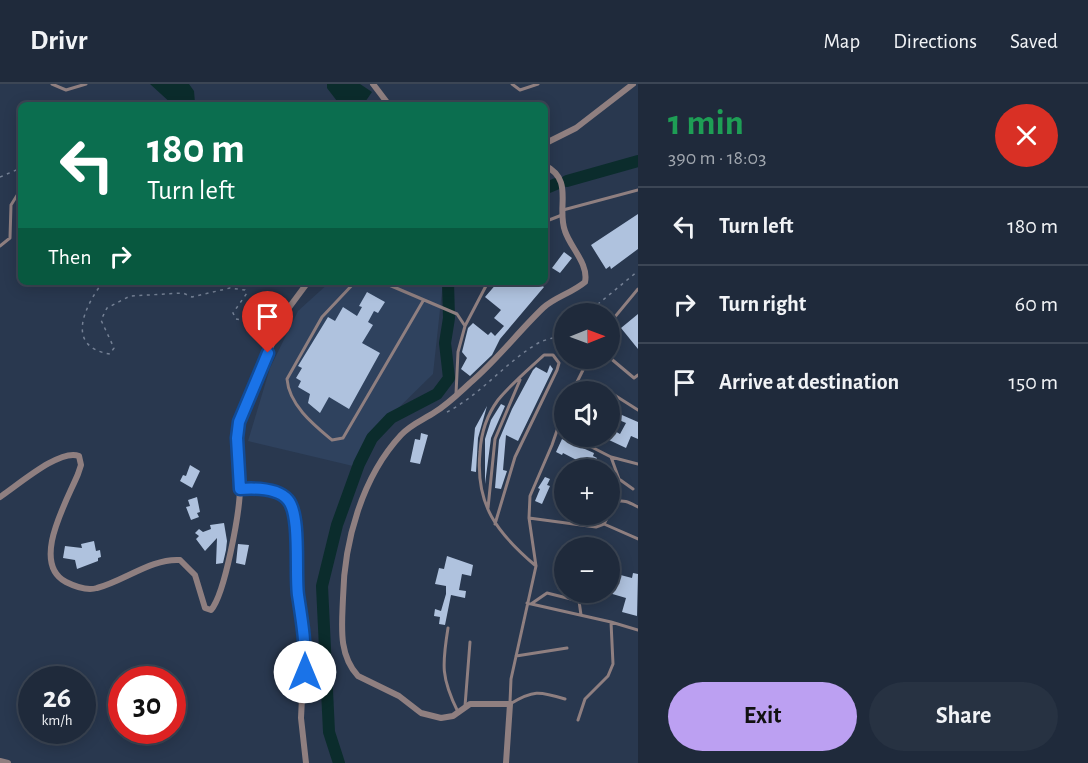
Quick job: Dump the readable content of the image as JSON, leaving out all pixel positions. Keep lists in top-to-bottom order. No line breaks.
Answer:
{"north":"right","page":{"header":"Drivr","nav":["Map","Directions","Saved"],"heading":["1 min","390 m · 18:03"],"turn":["180 m","Turn left"],"list":[{"name":"Turn left","value":"180 m"},{"name":"Turn right","value":"60 m"},{"name":"Arrive at destination","value":"150 m"}],"then":"Then","map_buttons":["+","−"],"speed":"26 km/h","limit":"30","buttons":["Exit","Share"]}}
